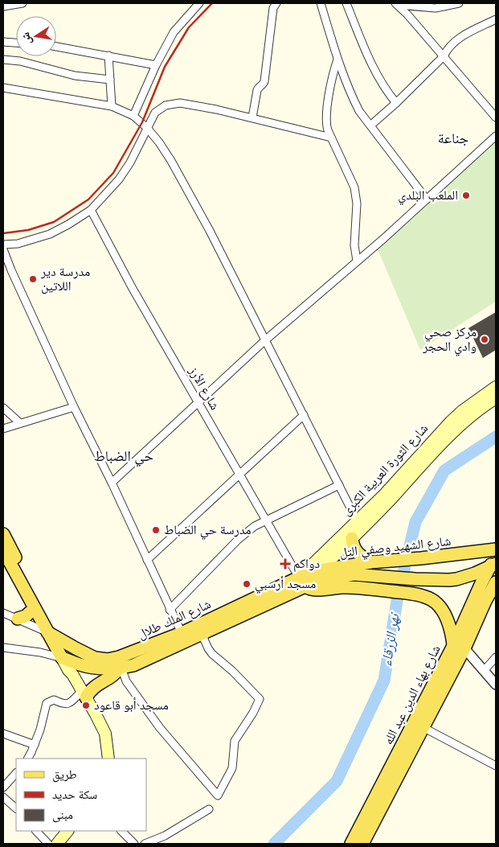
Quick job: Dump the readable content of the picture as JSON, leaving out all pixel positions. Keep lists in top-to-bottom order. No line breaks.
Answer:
{"streets":{"main road":["شارع الثورة العربية الكبرى","شارع الشهيد وصفي التل","شارع الملك طلال","شارع بهاء الدين عبد الله"],"street":["شارع الأرز"]},"crossings":[["شارع الأرز","شارع الثورة العربية الكبرى"],["شارع الأرز","شارع الشهيد وصفي التل"],["شارع الأرز","شارع الملك طلال"],["شارع الثورة العربية الكبرى","شارع الشهيد وصفي التل"],["شارع الثورة العربية الكبرى","شارع الملك طلال"],["شارع الشهيد وصفي التل","شارع الملك طلال"],["شارع الشهيد وصفي التل","شارع بهاء الدين عبد الله"]],"districts":["جناعة","حي الضباط"],"water":["نهر الزرقاء"],"places":{"other":["الملعب البلدي","مدرسة دير اللاتين","مركز صحي وادي الحجر","مدرسة حي الضباط","مسجد أرسبي","مسجد أبو قاعود"],"health":["دواكم"]},"legend":["طريق","سكة حديد","مبنى"],"north":"left"}
